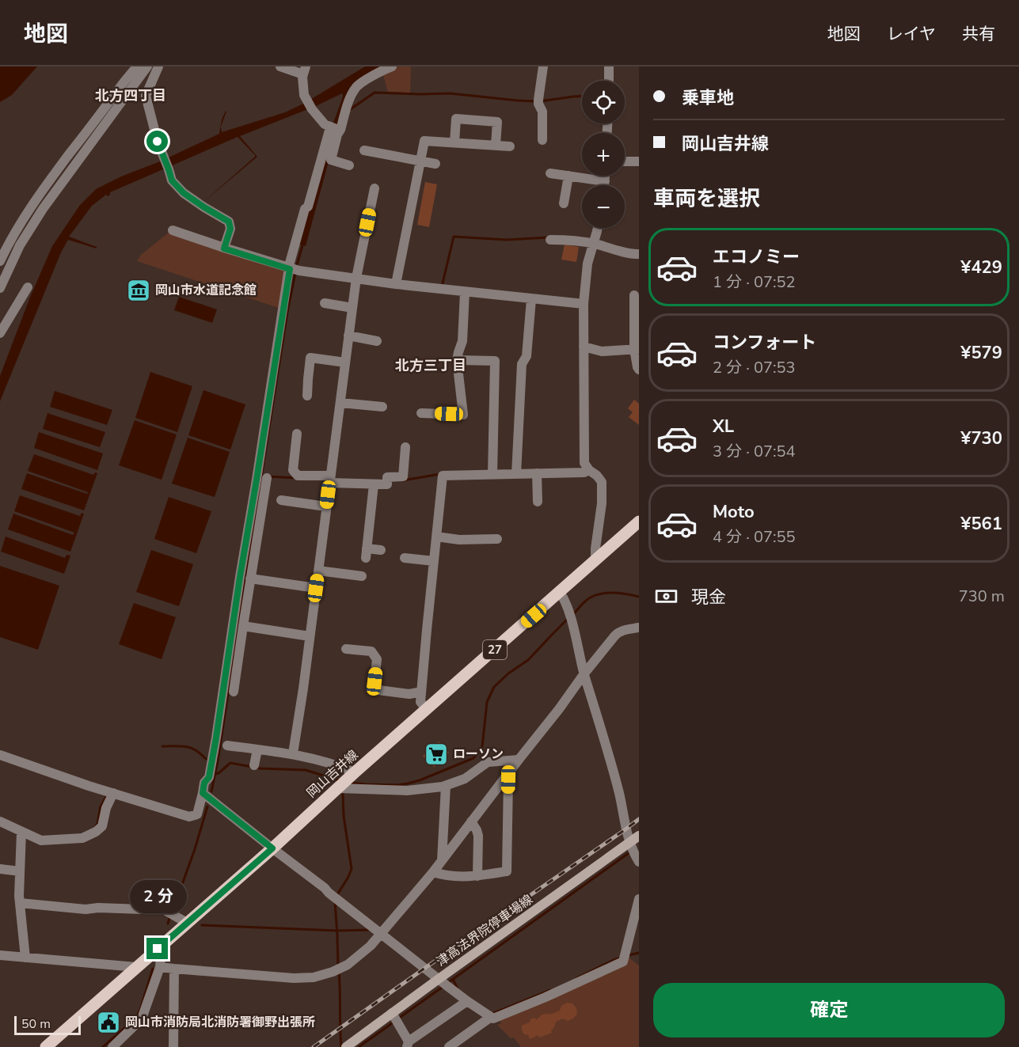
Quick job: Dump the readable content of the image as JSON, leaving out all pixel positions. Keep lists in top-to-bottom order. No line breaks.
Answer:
{"streets":{"main road":["27","岡山吉井線","津高法界院停車場線"]},"districts":["北方四丁目","北方三丁目"],"places":{"museum":["岡山市水道記念館"],"supermarket":["ローソン"],"public building":["岡山市消防局北消防署御野出張所"]},"scale_bar":"50 m","page":{"header":"地図","nav":["地図","レイヤ","共有"],"banner":["乗車地","岡山吉井線"],"map_buttons":["+","−"],"heading":"車両を選択","list":[{"name":"エコノミー","note":"1 分 · 07:52","value":"¥429"},{"name":"コンフォート","note":"2 分 · 07:53","value":"¥579"},{"name":"XL","note":"3 分 · 07:54","value":"¥730"},{"name":"Moto","note":"4 分 · 07:55","value":"¥561"}],"pay":["現金","730 m"],"bubble":"2 分","buttons":"確定","scale":"50 m"}}
